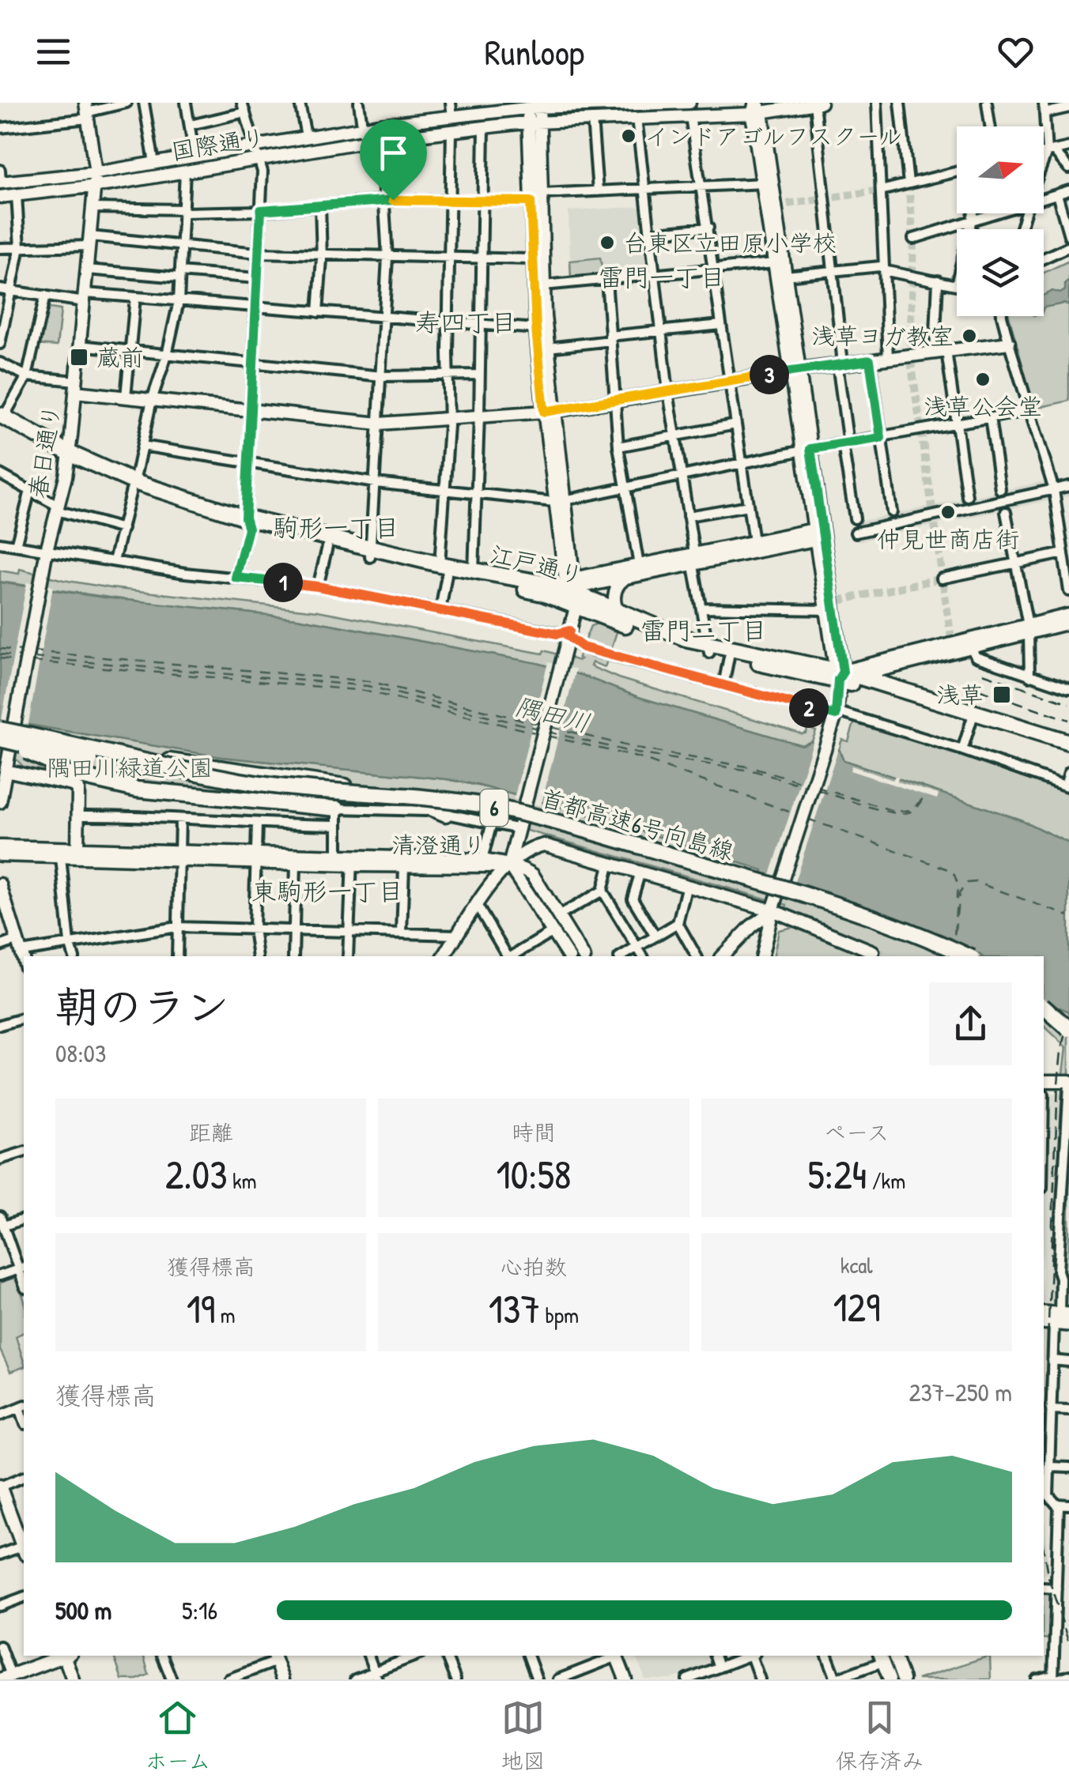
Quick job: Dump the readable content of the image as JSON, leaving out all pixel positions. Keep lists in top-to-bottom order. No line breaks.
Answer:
{"streets":{"highway":["江戸通り","6","首都高速6号向島線"],"main road":["国際通り","春日通り","清澄通り"]},"crossings":[["国際通り","春日通り"],["春日通り","江戸通り"],["春日通り","首都高速6号向島線"]],"districts":["雷門一丁目","寿四丁目","駒形一丁目","雷門二丁目","東駒形一丁目"],"water":["隅田川"],"parks":["隅田川緑道公園"],"places":{"other":["インドアゴルフスクール","台東区立田原小学校","浅草ヨガ教室","浅草公会堂","仲見世商店街"],"transit":["蔵前","浅草"]},"north":"right","page":{"header":"Runloop","pins":["3","1","2"],"heading":["朝のラン","08:03"],"stats":[["距離","2.03 km"],["時間","10:58"],["ペース","5:24 /km"],["獲得標高","19 m"],["心拍数","137 bpm"],["kcal","129"]],"chart":["獲得標高","237–250 m"],"list":[{"name":"500 m","note":"5:16"}],"tabs":["ホーム","地図","保存済み"]}}
